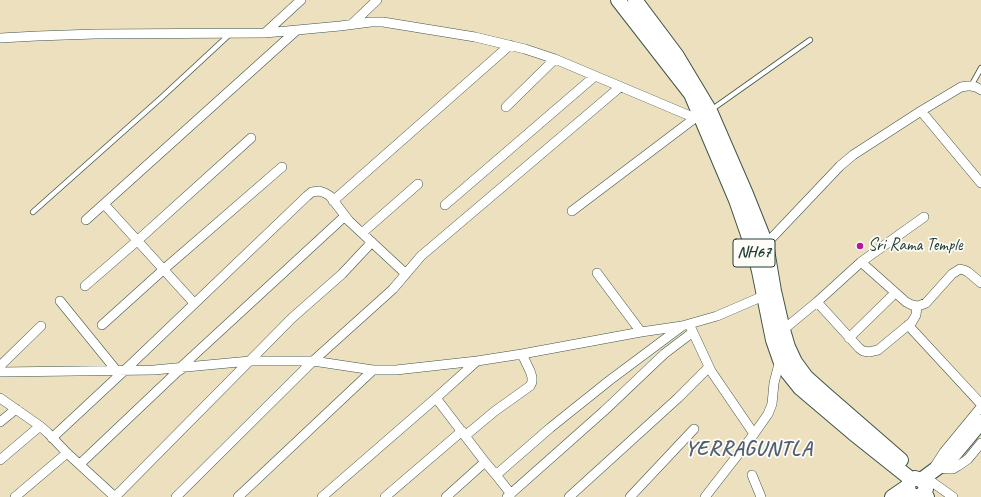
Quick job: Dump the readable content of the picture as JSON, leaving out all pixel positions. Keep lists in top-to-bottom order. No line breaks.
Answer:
{"streets":{"highway":["NH67"]},"districts":["YERRAGUNTLA"],"places":["Sri Rama Temple"]}
